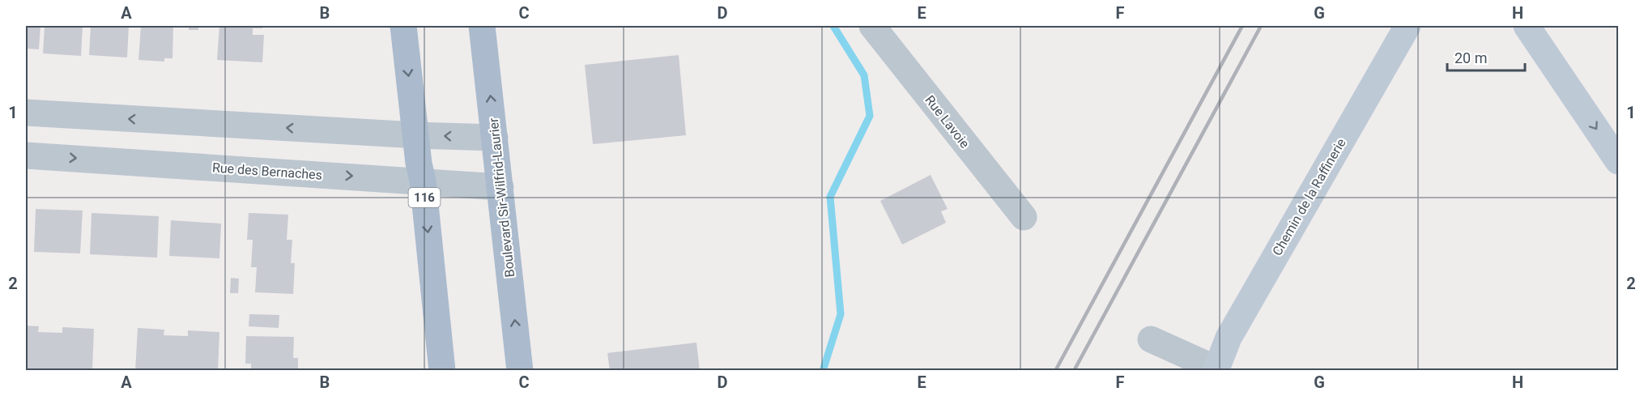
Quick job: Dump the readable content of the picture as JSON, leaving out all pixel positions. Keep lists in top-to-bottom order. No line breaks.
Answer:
{"streets":{"main road":["116","Boulevard Sir-Wilfrid-Laurier"],"street":["Rue Lavoie","Rue des Bernaches","Chemin de la Raffinerie"]},"crossings":[["Rue des Bernaches","116"],["Rue des Bernaches","Boulevard Sir-Wilfrid-Laurier"]],"scale_bar":"20 m","grid":{"columns":["A","B","C","D","E","F","G","H"],"rows":["1","2"]}}
